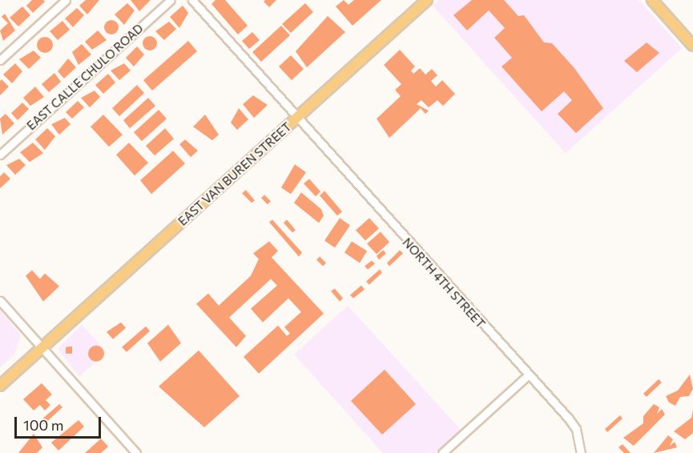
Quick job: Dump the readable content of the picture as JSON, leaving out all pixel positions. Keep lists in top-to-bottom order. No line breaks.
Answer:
{"streets":{"main road":["EAST VAN BUREN STREET"],"street":["EAST CALLE CHULO ROAD","NORTH 4TH STREET"]},"crossings":[["EAST VAN BUREN STREET","NORTH 4TH STREET"]],"scale_bar":"100 m"}
